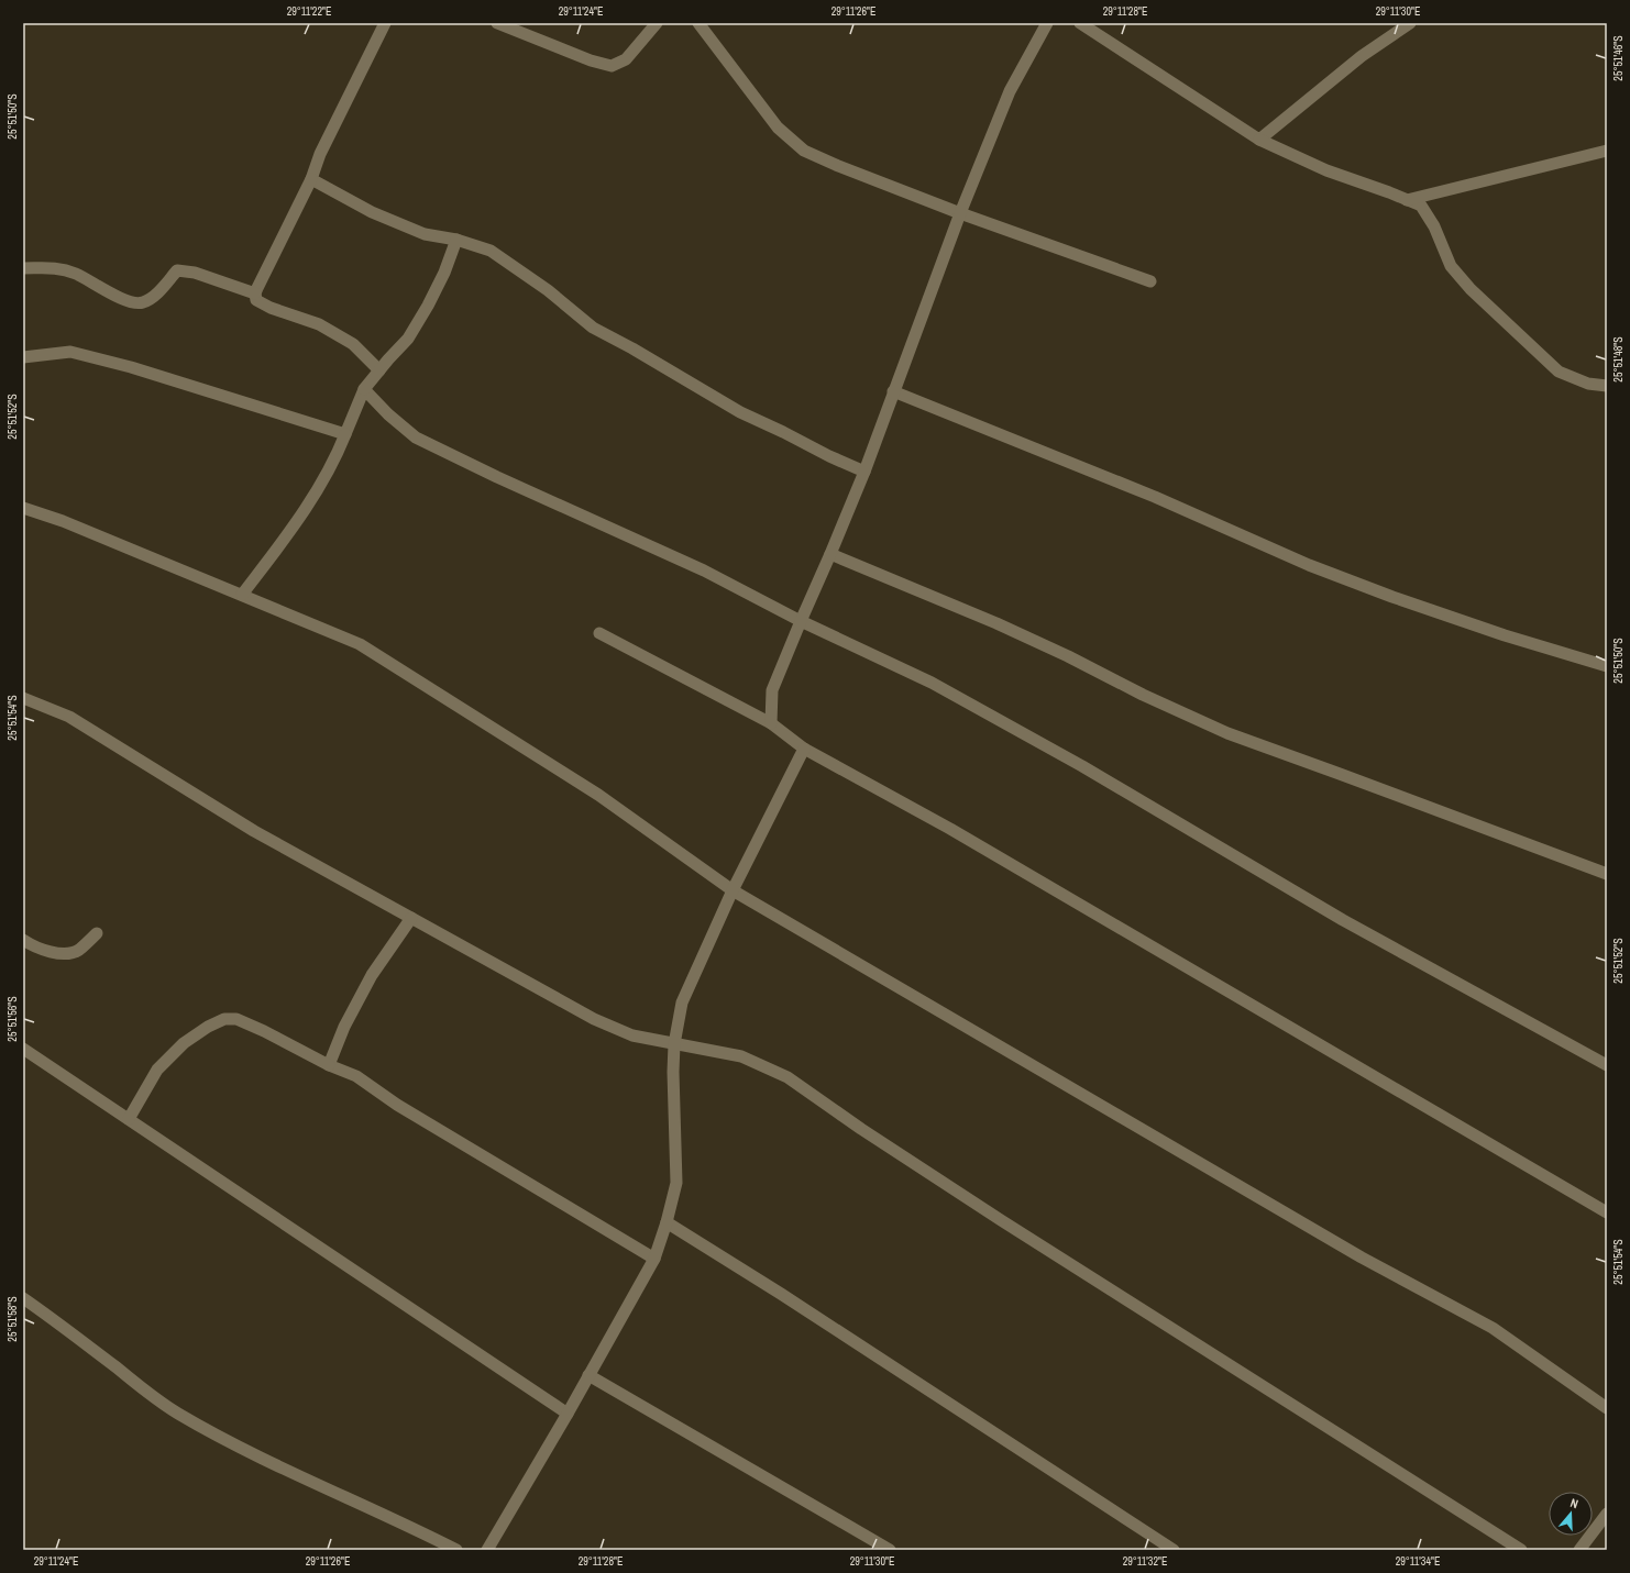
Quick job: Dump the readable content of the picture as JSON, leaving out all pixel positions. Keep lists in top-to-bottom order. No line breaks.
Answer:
{"north":"top","coordinates":["29°11'22\"E","29°11'24\"E","29°11'26\"E","29°11'28\"E","29°11'30\"E","25°51'46\"S","25°51'50\"S","25°51'48\"S","25°51'52\"S","25°51'54\"S","25°51'56\"S","25°51'58\"S","29°11'32\"E","29°11'34\"E"]}
